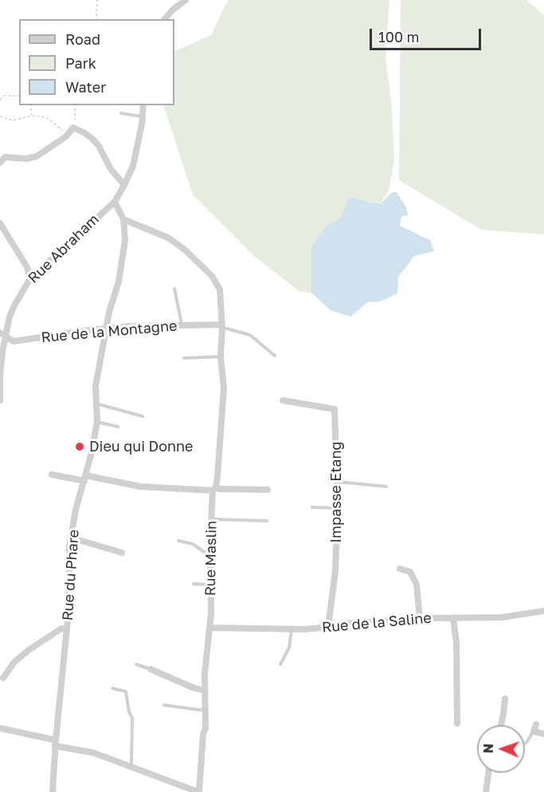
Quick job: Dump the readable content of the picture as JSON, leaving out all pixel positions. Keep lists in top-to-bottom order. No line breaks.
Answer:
{"streets":{"street":["Rue Abraham","Rue de la Montagne","Impasse Etang","Rue Maslin","Rue du Phare","Rue de la Saline"]},"crossings":[["Rue Abraham","Rue de la Montagne"],["Rue de la Montagne","Rue Maslin"],["Rue de la Montagne","Rue du Phare"],["Impasse Etang","Rue de la Saline"],["Rue Maslin","Rue du Phare"],["Rue Maslin","Rue de la Saline"]],"places":["Dieu qui Donne"],"legend":["Road","Park","Water"],"scale_bar":"100 m","north":"left"}
